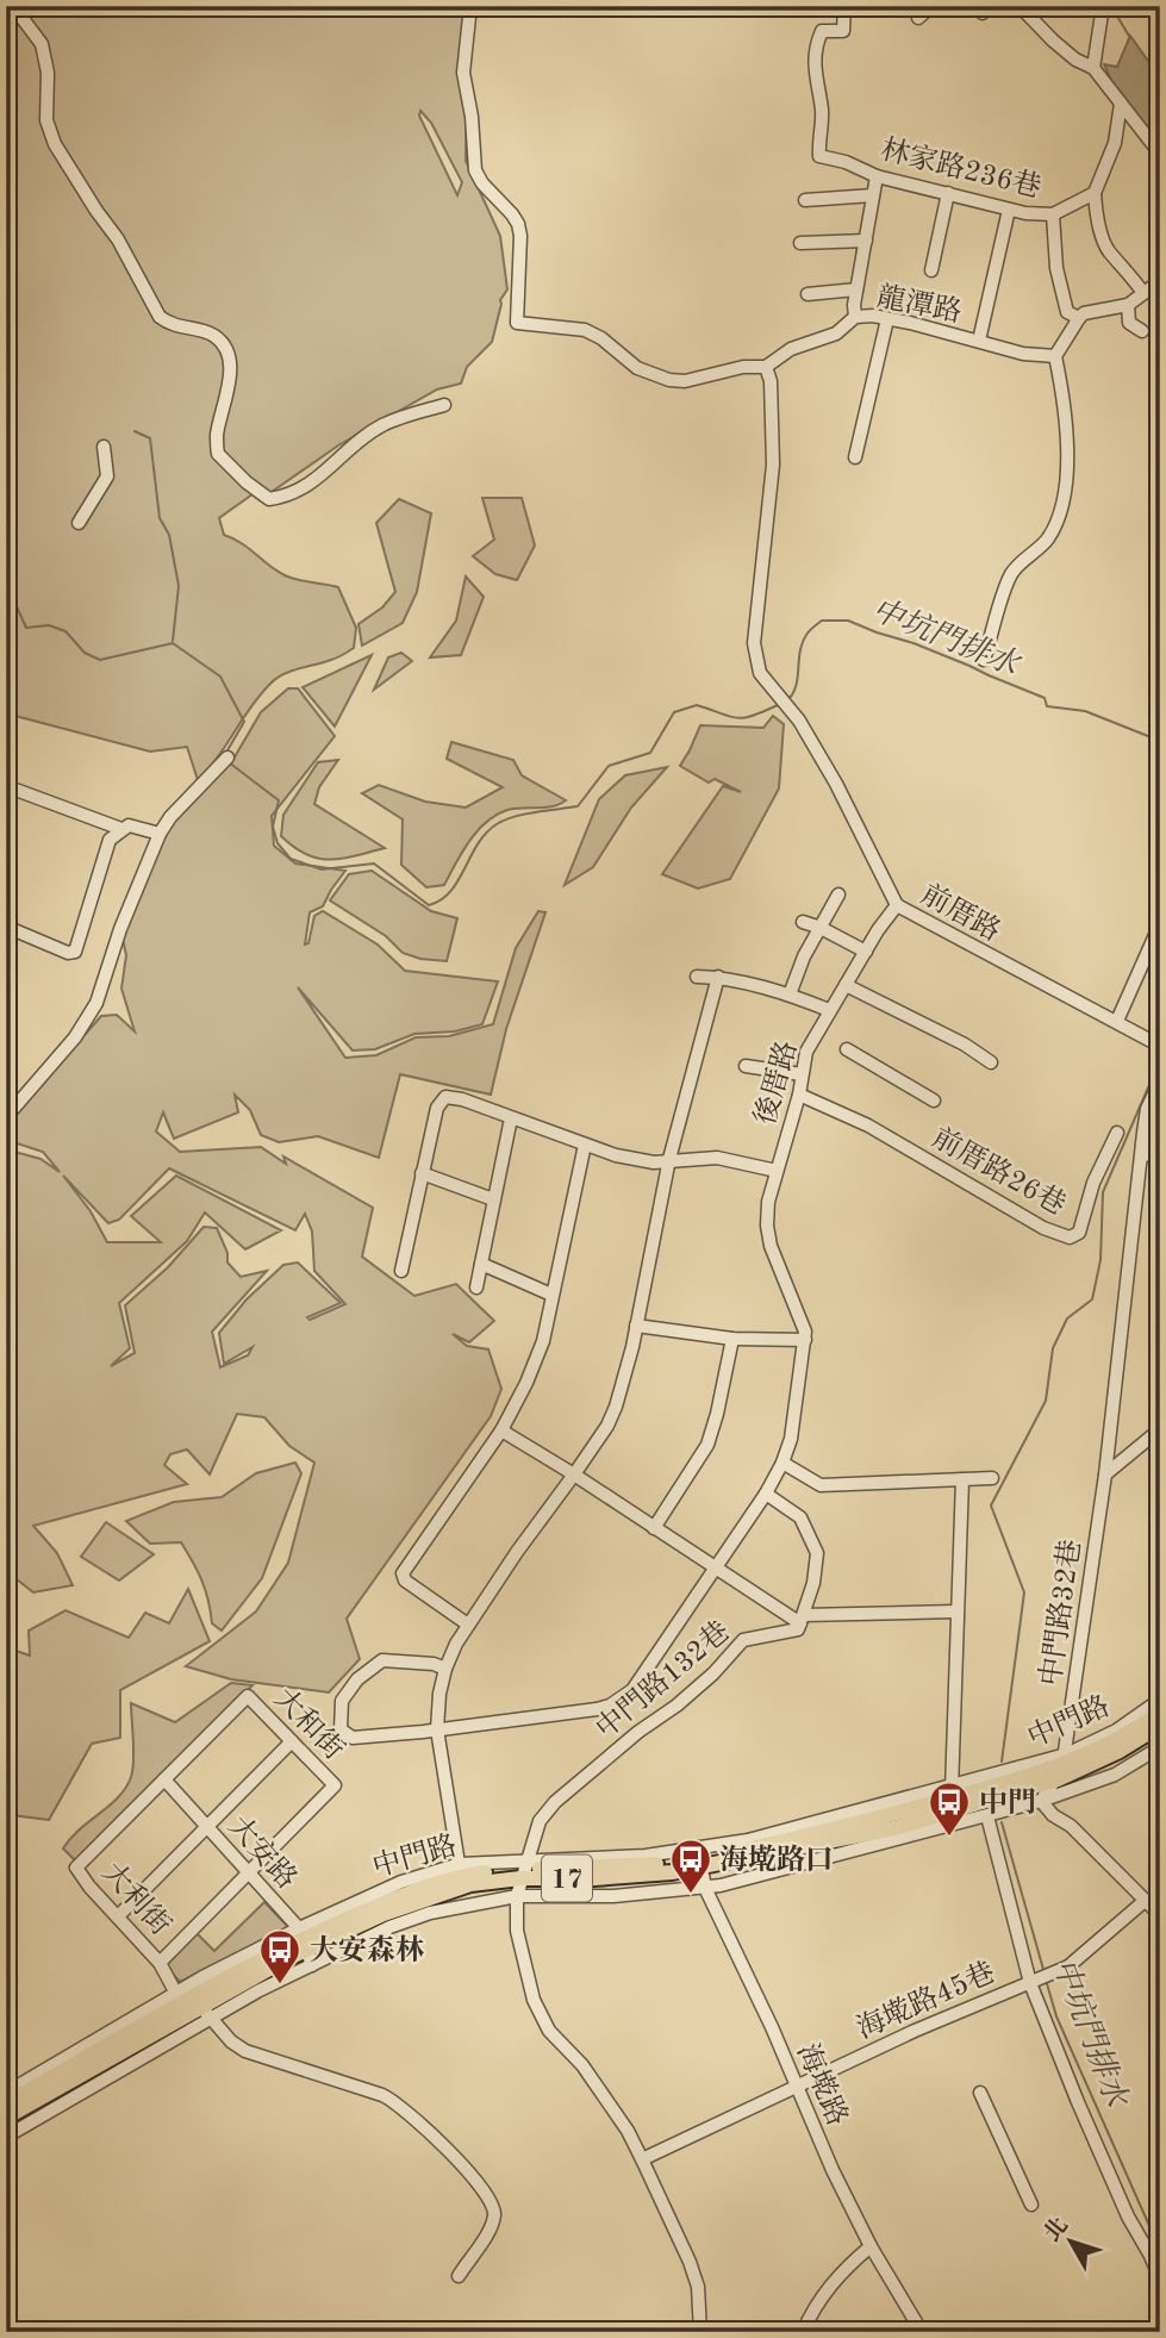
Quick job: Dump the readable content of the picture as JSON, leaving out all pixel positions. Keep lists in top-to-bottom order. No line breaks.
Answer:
{"streets":{"main road":["中門路","17"],"street":["林家路236巷","龍潭路","前厝路","後厝路","前厝路26巷","中門路32巷","中門路132巷","大和街","大安路","大利街","海墘路45巷","海墘路"]},"crossings":[["龍潭路","前厝路"],["前厝路","後厝路"],["後厝路","前厝路26巷"],["中門路32巷","中門路"],["中門路132巷","中門路"],["中門路132巷","海墘路45巷"],["中門路","大安路"],["中門路","大利街"],["中門路","海墘路"],["大和街","大安路"],["大和街","大利街"],["大安路","大利街"],["海墘路45巷","海墘路"]],"water":["中坑門排水"],"places":{"bus stop":["中門","海墘路口","大安森林"]},"north":"top left"}
